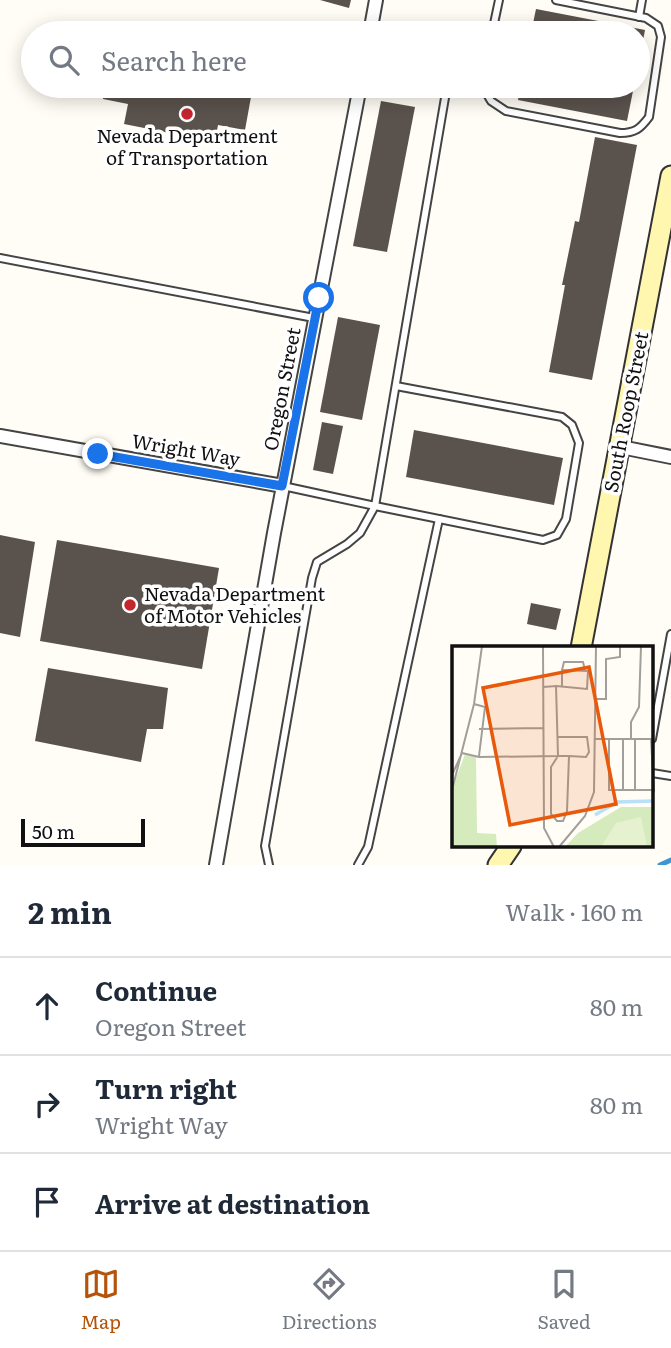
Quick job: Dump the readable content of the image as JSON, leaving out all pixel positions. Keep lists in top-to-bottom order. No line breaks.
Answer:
{"streets":{"street":["Oregon Street","South Roop Street","Wright Way"]},"crossings":[["Oregon Street","Wright Way"]],"places":["Nevada Department of Transportation","Nevada Department of Motor Vehicles"],"scale_bar":"50 m","page":{"search":"Search here","scale":"50 m","heading":["2 min","Walk · 160 m"],"list":[["Continue","Oregon Street","80 m"],["Turn right","Wright Way","80 m"],"Arrive at destination"],"nav":["Map","Directions","Saved"]}}
